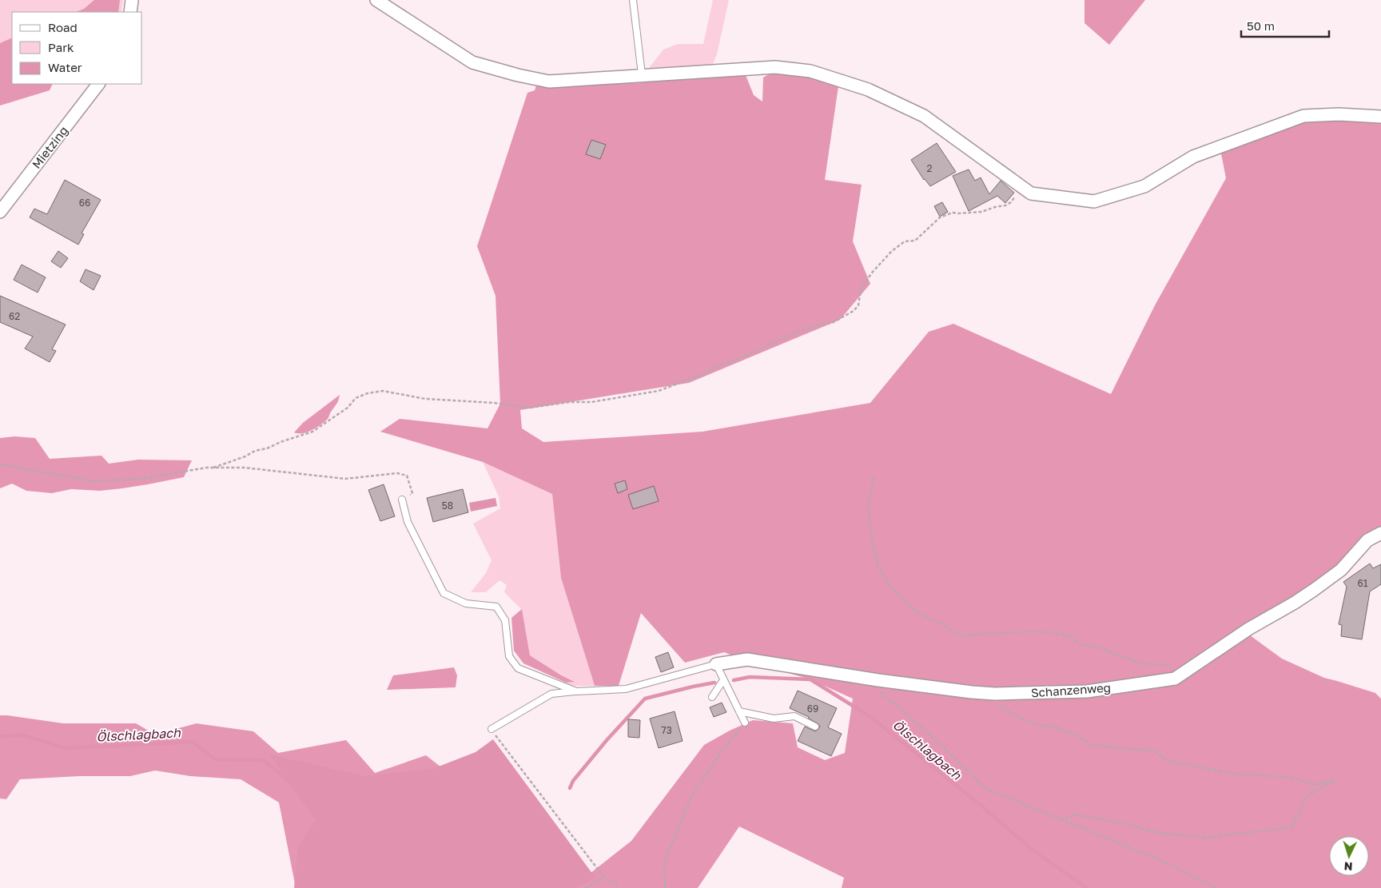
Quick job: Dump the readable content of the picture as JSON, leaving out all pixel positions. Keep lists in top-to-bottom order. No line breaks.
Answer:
{"streets":{"street":["Mietzing","Schanzenweg"]},"water":["Ölschlagbach"],"house_numbers":["2","66","62","58","61","69","73"],"legend":["Road","Park","Water"],"scale_bar":"50 m","north":"bottom"}
